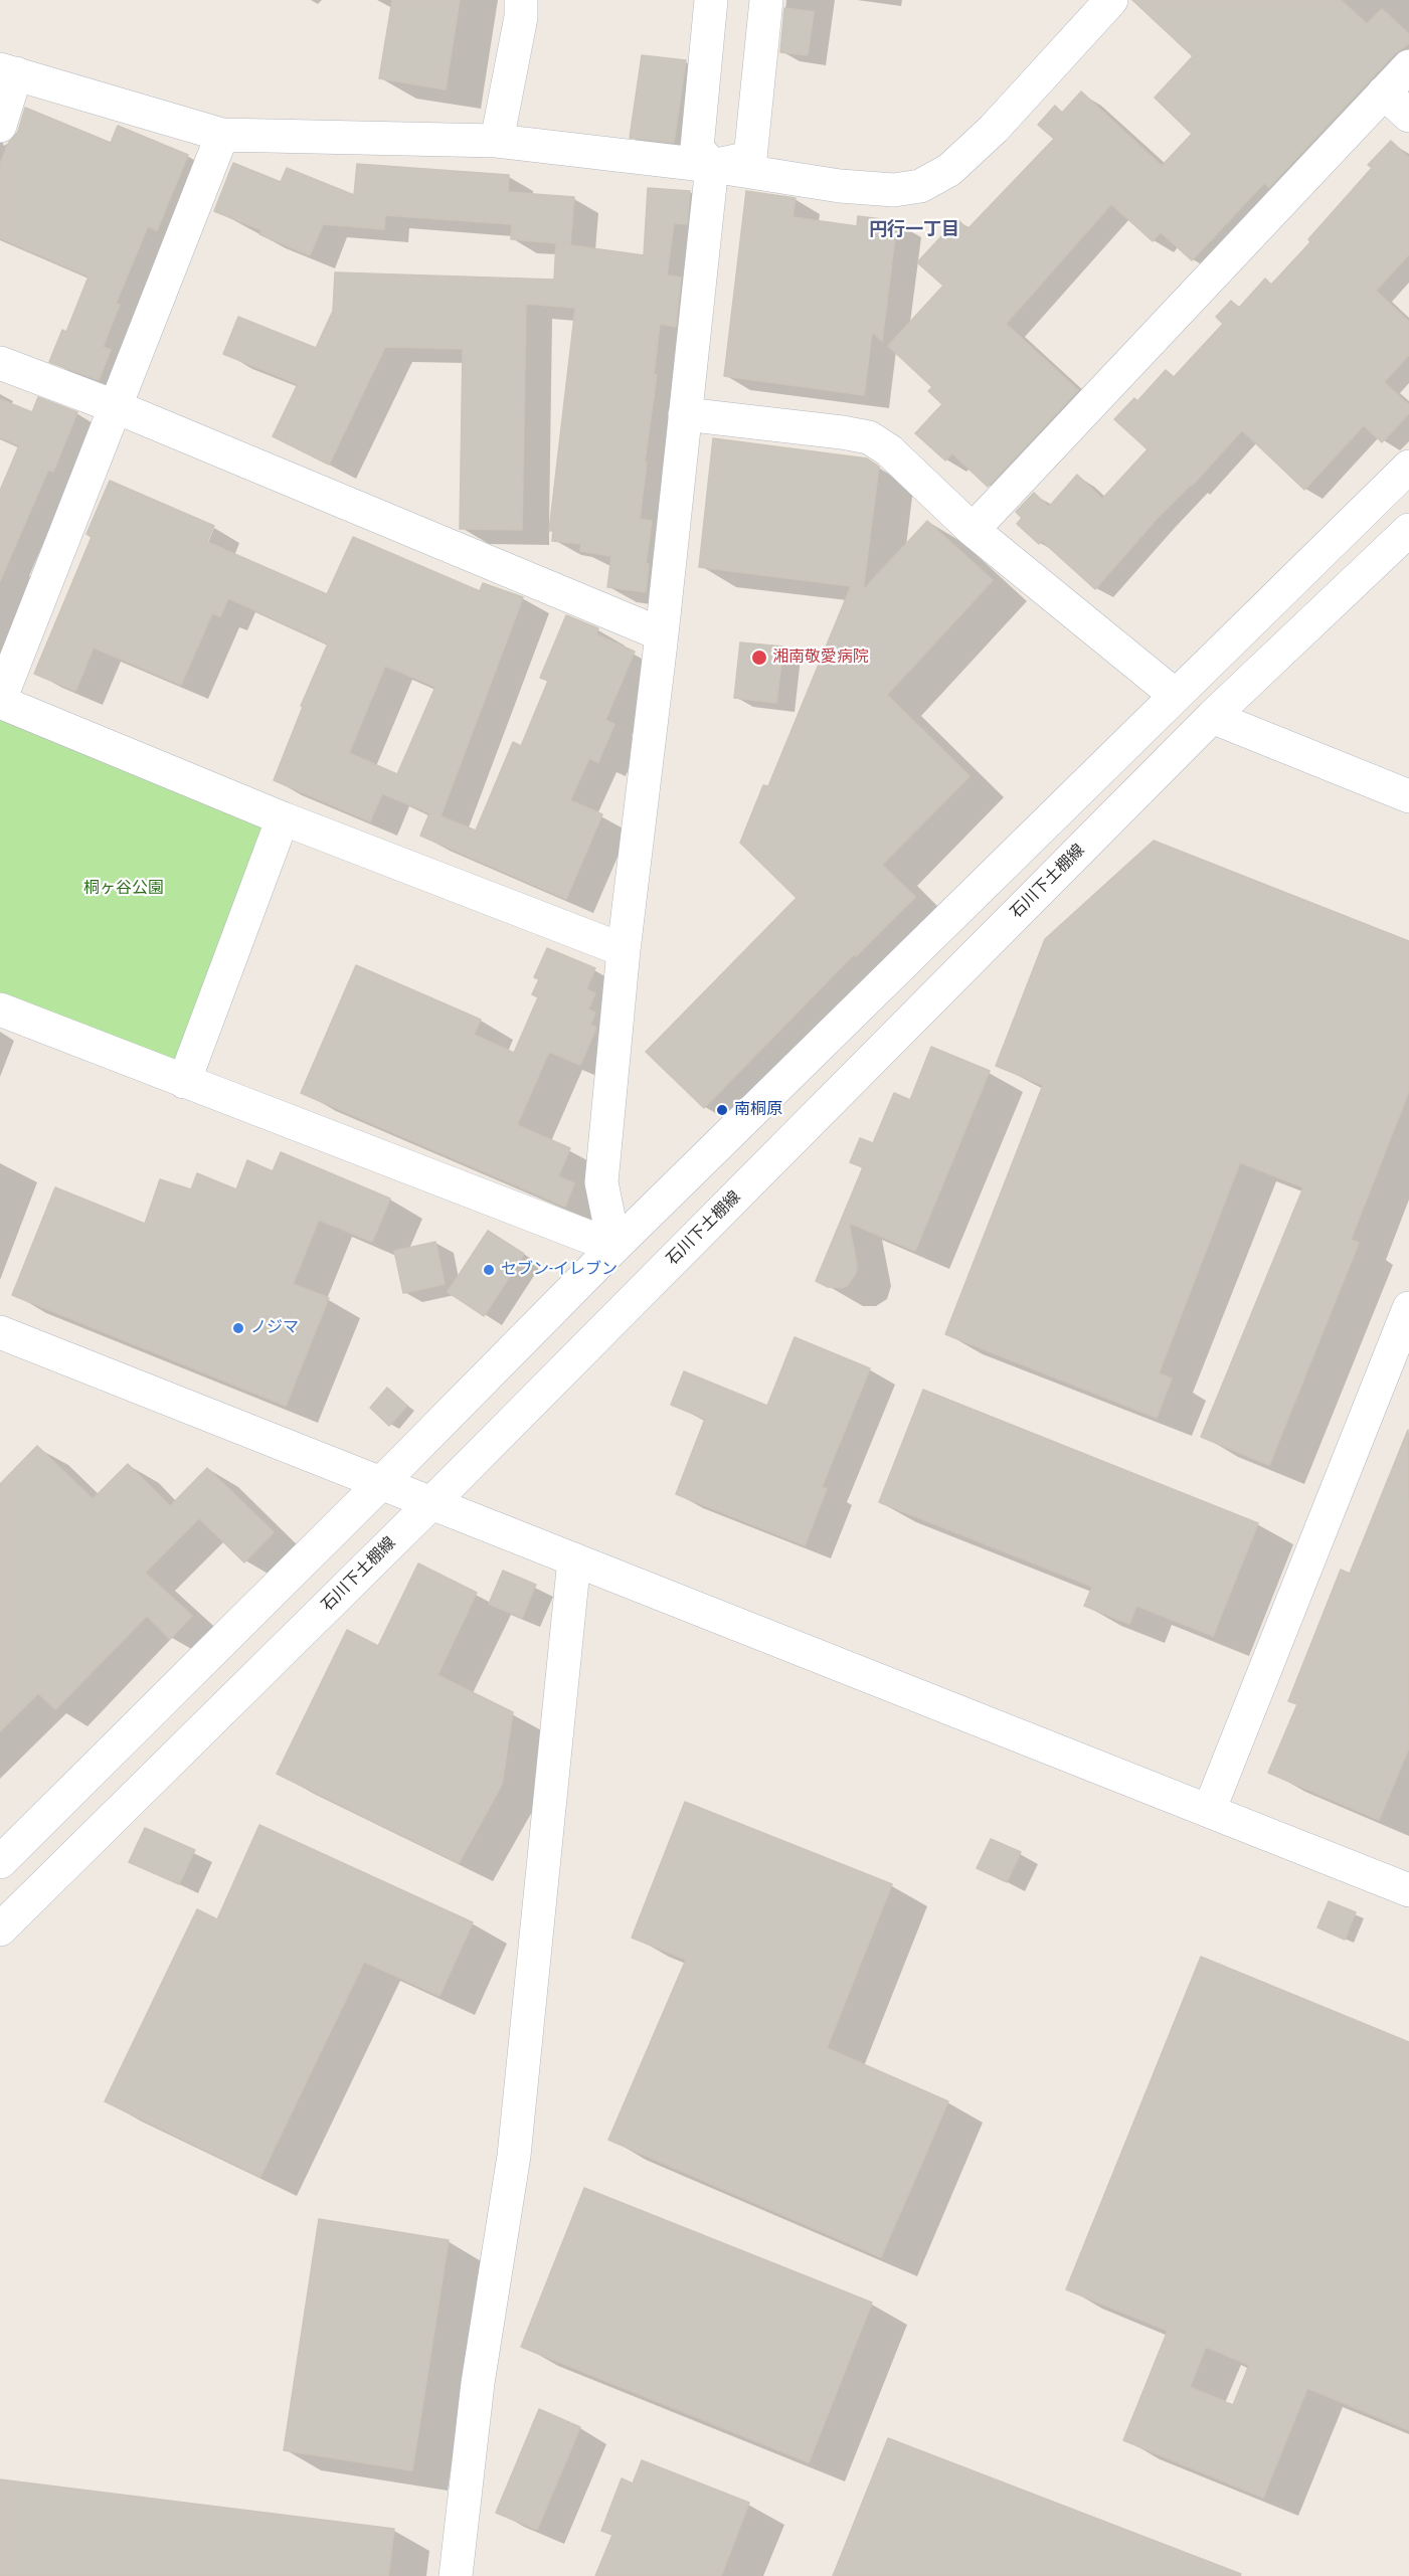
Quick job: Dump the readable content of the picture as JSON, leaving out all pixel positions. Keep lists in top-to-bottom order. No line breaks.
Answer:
{"streets":{"street":["石川下土棚線"]},"districts":["円行一丁目"],"parks":["桐ヶ谷公園"],"places":["湘南敬愛病院","南桐原","セブン-イレブン","ノジマ"]}
